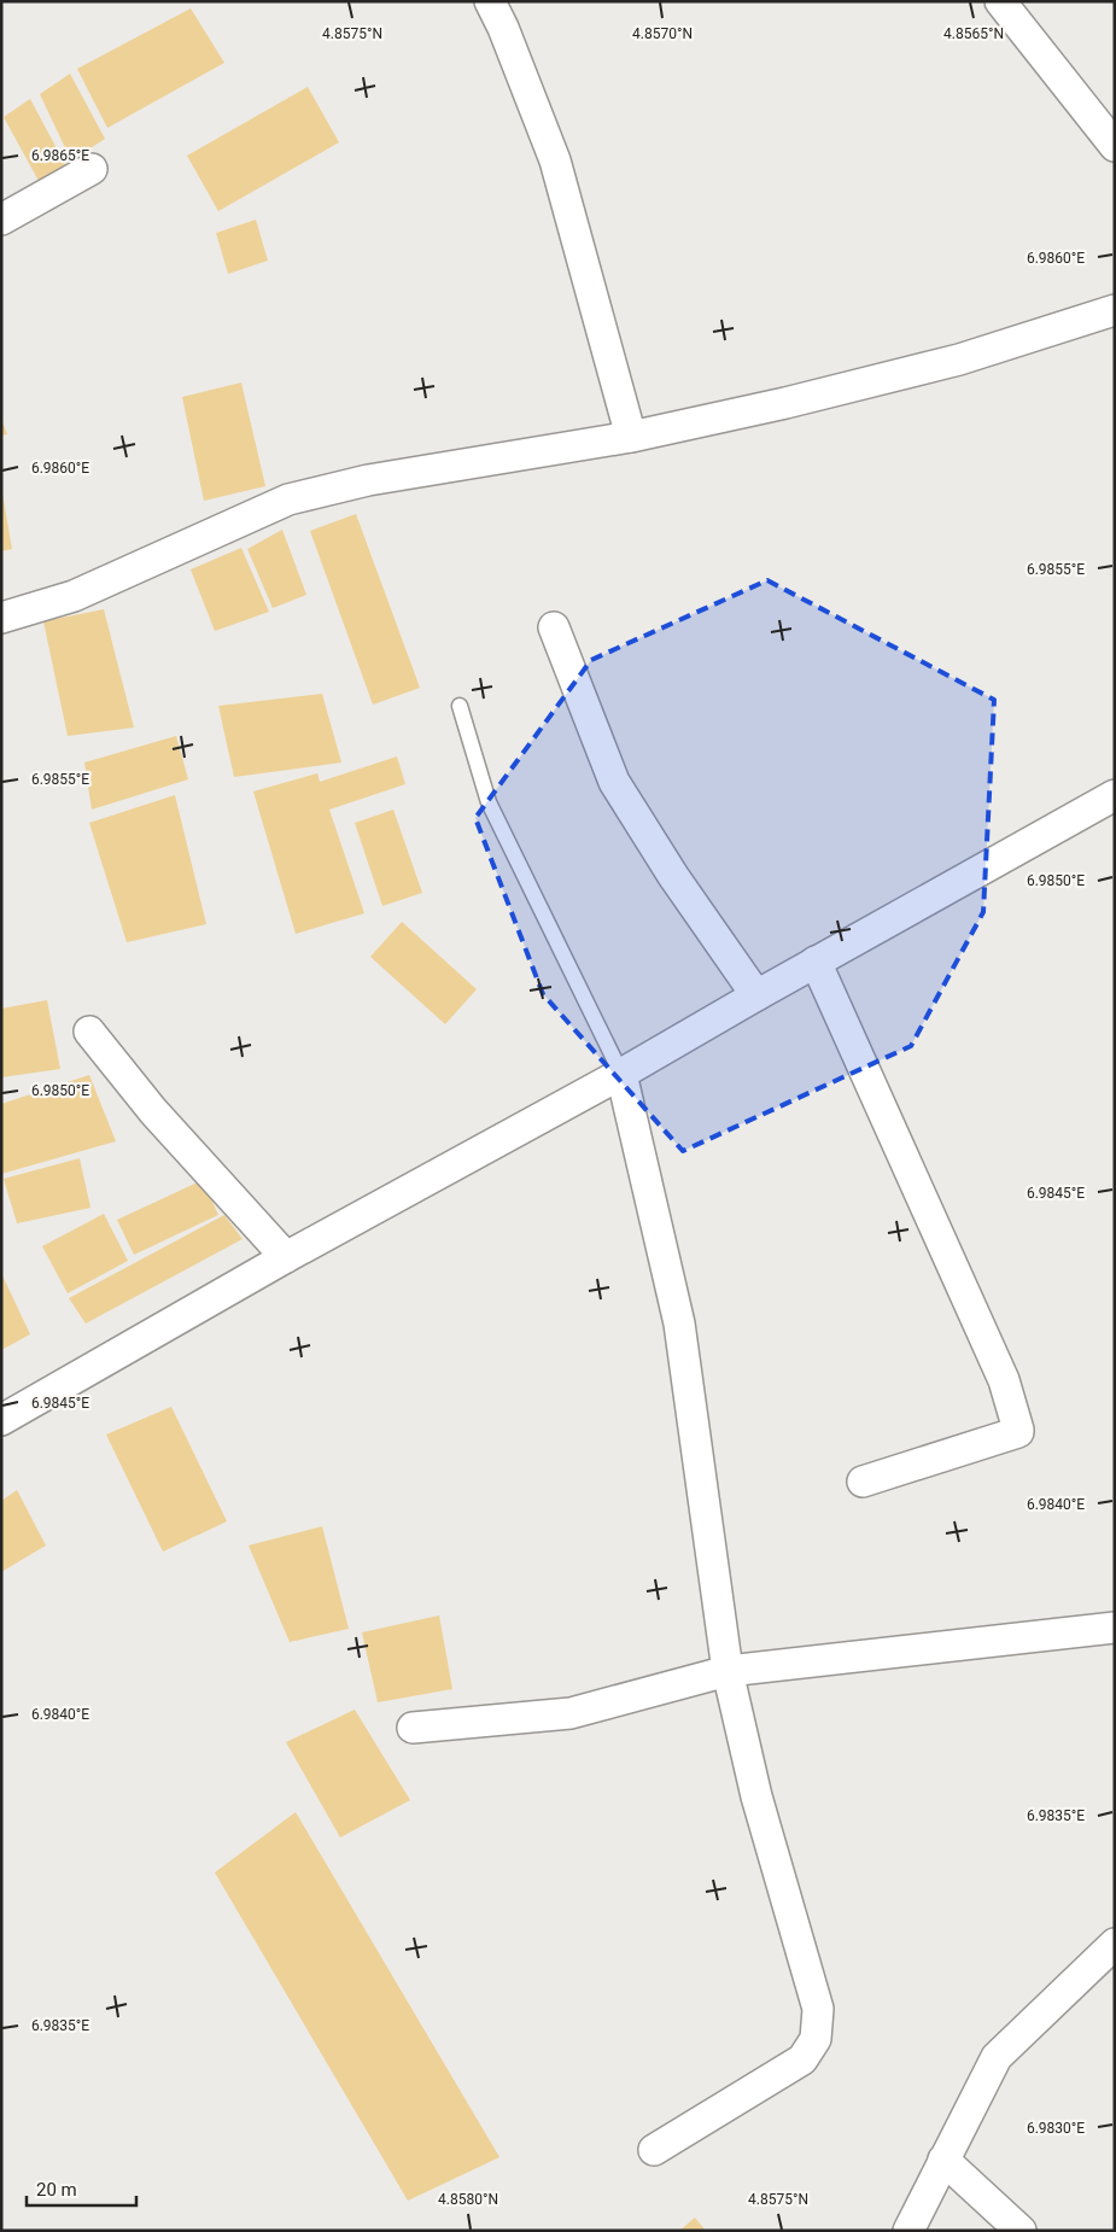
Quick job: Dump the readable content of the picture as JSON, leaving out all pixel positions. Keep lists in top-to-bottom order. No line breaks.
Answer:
{"scale_bar":"20 m","coordinates":["4.8575°N","4.8570°N","4.8565°N","6.9865°E","6.9860°E","6.9855°E","6.9850°E","6.9845°E","6.9840°E","6.9835°E","6.9830°E","4.8580°N"]}
